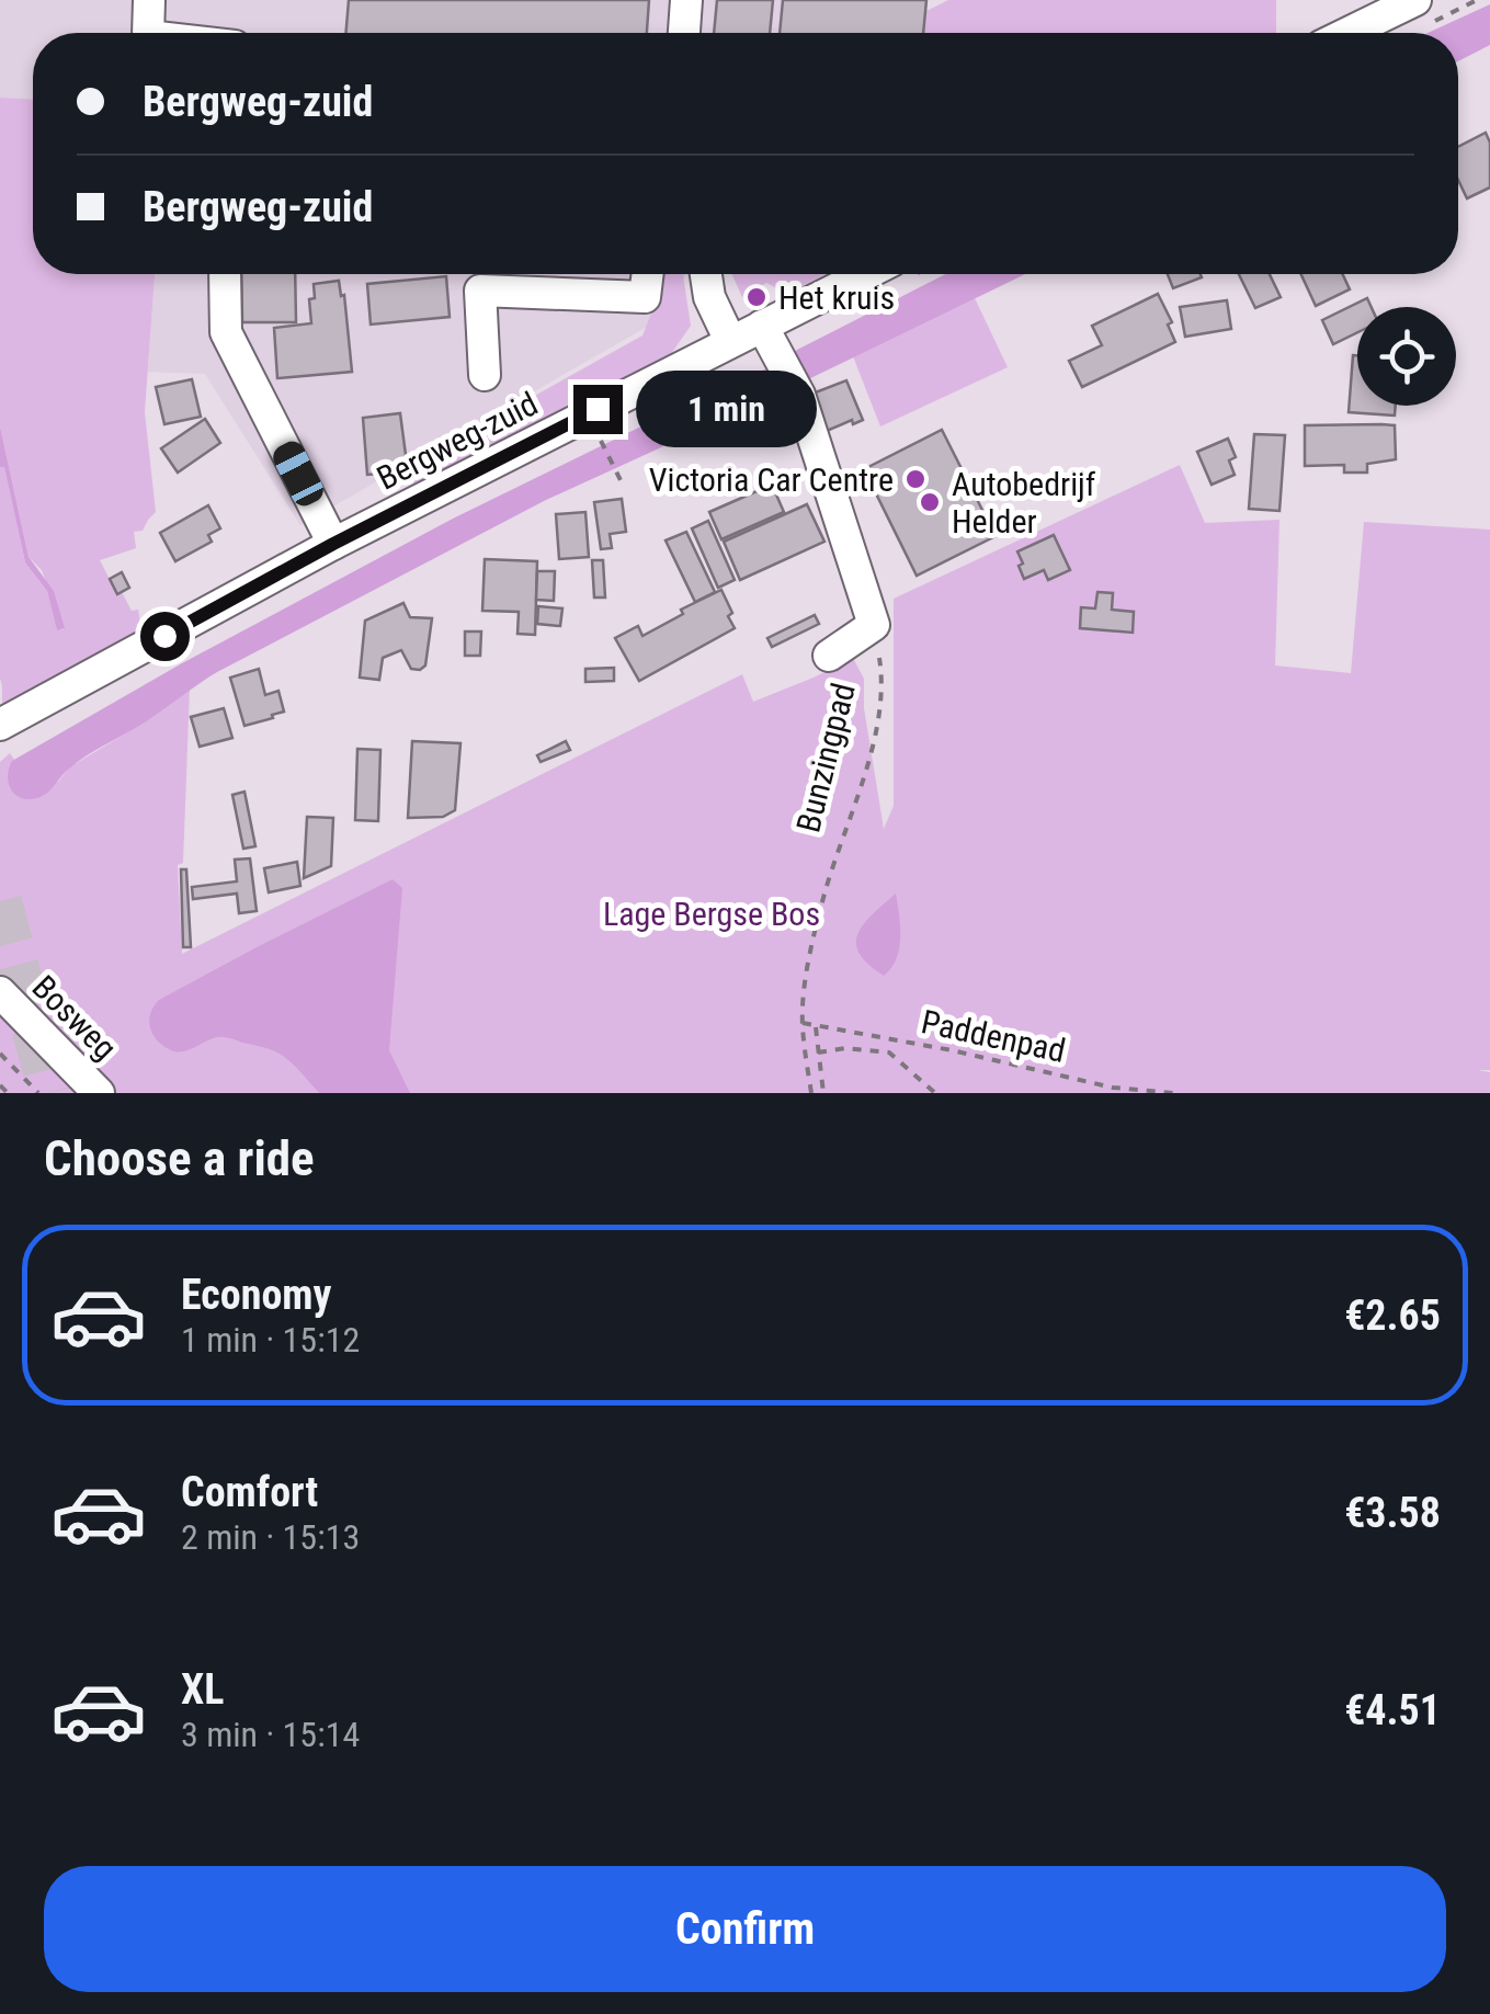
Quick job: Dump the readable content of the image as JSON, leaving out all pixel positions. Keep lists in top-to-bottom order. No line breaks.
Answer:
{"streets":{"street":["Bergweg-zuid","Bosweg"],"path":["Bunzingpad","Paddenpad"]},"crossings":[["Bunzingpad","Paddenpad"]],"parks":["Lage Bergse Bos"],"places":["Het kruis","Victoria Car Centre","Autobedrijf Helder"],"page":{"banner":["Bergweg-zuid","Bergweg-zuid"],"bubble":"1 min","heading":"Choose a ride","list":[{"name":"Economy","note":"1 min · 15:12","value":"€2.65"},{"name":"Comfort","note":"2 min · 15:13","value":"€3.58"},{"name":"XL","note":"3 min · 15:14","value":"€4.51"}],"buttons":"Confirm"}}
